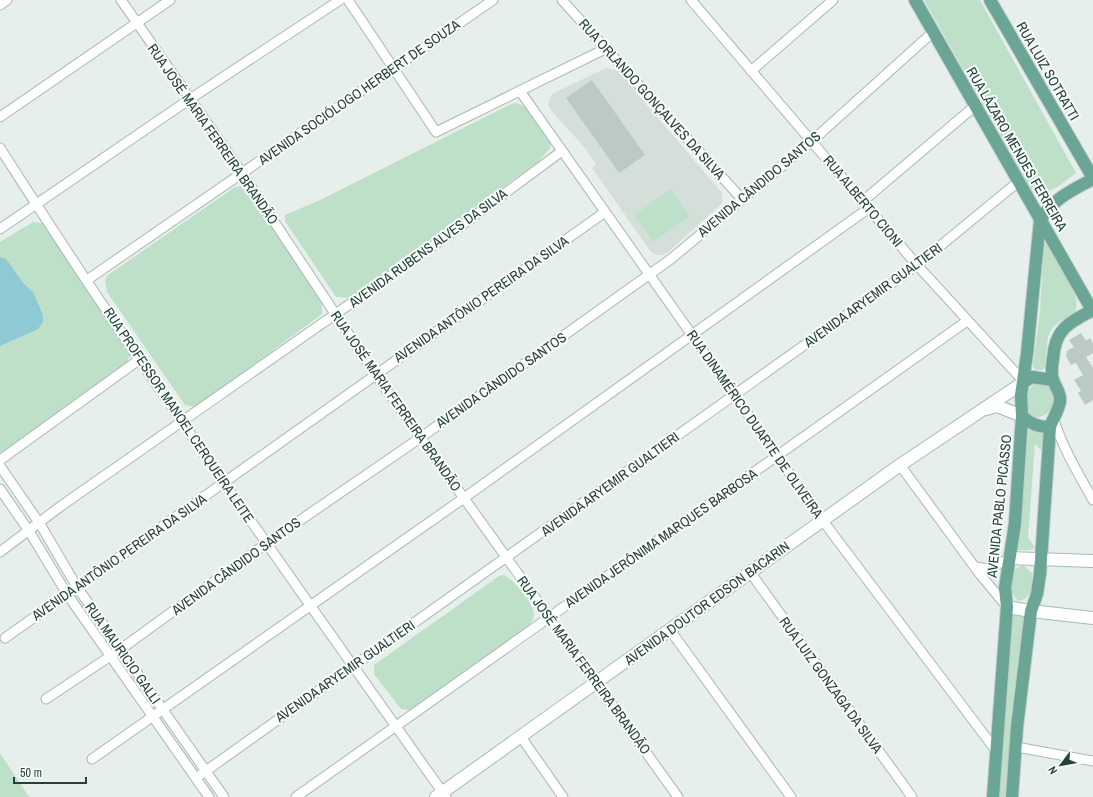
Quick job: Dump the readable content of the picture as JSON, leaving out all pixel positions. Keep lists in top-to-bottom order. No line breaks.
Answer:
{"streets":{"main road":["RUA LUIZ SOTRATTI","RUA LÁZARO MENDES FERREIRA","AVENIDA PABLO PICASSO"],"street":["AVENIDA SOCIÓLOGO HERBERT DE SOUZA","RUA ORLANDO GONÇALVES DA SILVA","RUA JOSÉ MARIA FERREIRA BRANDÃO","AVENIDA CÂNDIDO SANTOS","RUA ALBERTO CIONI","AVENIDA RUBENS ALVES DA SILVA","AVENIDA ARYEMIR GUALTIERI","AVENIDA ANTÔNIO PEREIRA DA SILVA","RUA PROFESSOR MANOEL CERQUEIRA LEITE","RUA DINAMÉRICO DUARTE DE OLIVEIRA","AVENIDA JERÔNIMA MARQUES BARBOSA","AVENIDA DOUTOR EDSON BACARIN","RUA MAURICIO GALLI","RUA LUIZ GONZAGA DA SILVA"]},"crossings":[["AVENIDA SOCIÓLOGO HERBERT DE SOUZA","RUA JOSÉ MARIA FERREIRA BRANDÃO"],["AVENIDA SOCIÓLOGO HERBERT DE SOUZA","RUA PROFESSOR MANOEL CERQUEIRA LEITE"],["RUA ORLANDO GONÇALVES DA SILVA","AVENIDA CÂNDIDO SANTOS"],["RUA JOSÉ MARIA FERREIRA BRANDÃO","AVENIDA CÂNDIDO SANTOS"],["RUA JOSÉ MARIA FERREIRA BRANDÃO","AVENIDA RUBENS ALVES DA SILVA"],["RUA JOSÉ MARIA FERREIRA BRANDÃO","AVENIDA ARYEMIR GUALTIERI"],["RUA JOSÉ MARIA FERREIRA BRANDÃO","AVENIDA ANTÔNIO PEREIRA DA SILVA"],["RUA JOSÉ MARIA FERREIRA BRANDÃO","AVENIDA JERÔNIMA MARQUES BARBOSA"],["RUA JOSÉ MARIA FERREIRA BRANDÃO","AVENIDA DOUTOR EDSON BACARIN"],["RUA LÁZARO MENDES FERREIRA","AVENIDA CÂNDIDO SANTOS"],["RUA LÁZARO MENDES FERREIRA","AVENIDA ARYEMIR GUALTIERI"],["RUA LÁZARO MENDES FERREIRA","AVENIDA PABLO PICASSO"],["AVENIDA CÂNDIDO SANTOS","RUA ALBERTO CIONI"],["AVENIDA CÂNDIDO SANTOS","RUA PROFESSOR MANOEL CERQUEIRA LEITE"],["AVENIDA CÂNDIDO SANTOS","RUA DINAMÉRICO DUARTE DE OLIVEIRA"],["AVENIDA CÂNDIDO SANTOS","RUA MAURICIO GALLI"],["RUA ALBERTO CIONI","AVENIDA ARYEMIR GUALTIERI"],["RUA ALBERTO CIONI","AVENIDA PABLO PICASSO"],["RUA ALBERTO CIONI","AVENIDA JERÔNIMA MARQUES BARBOSA"],["RUA ALBERTO CIONI","AVENIDA DOUTOR EDSON BACARIN"],["AVENIDA RUBENS ALVES DA SILVA","RUA PROFESSOR MANOEL CERQUEIRA LEITE"],["AVENIDA RUBENS ALVES DA SILVA","RUA DINAMÉRICO DUARTE DE OLIVEIRA"],["AVENIDA RUBENS ALVES DA SILVA","RUA MAURICIO GALLI"],["AVENIDA ARYEMIR GUALTIERI","RUA PROFESSOR MANOEL CERQUEIRA LEITE"],["AVENIDA ARYEMIR GUALTIERI","RUA DINAMÉRICO DUARTE DE OLIVEIRA"],["AVENIDA ARYEMIR GUALTIERI","RUA MAURICIO GALLI"],["AVENIDA ANTÔNIO PEREIRA DA SILVA","RUA PROFESSOR MANOEL CERQUEIRA LEITE"],["AVENIDA ANTÔNIO PEREIRA DA SILVA","RUA DINAMÉRICO DUARTE DE OLIVEIRA"],["AVENIDA ANTÔNIO PEREIRA DA SILVA","RUA MAURICIO GALLI"],["RUA PROFESSOR MANOEL CERQUEIRA LEITE","AVENIDA JERÔNIMA MARQUES BARBOSA"],["RUA PROFESSOR MANOEL CERQUEIRA LEITE","AVENIDA DOUTOR EDSON BACARIN"],["RUA DINAMÉRICO DUARTE DE OLIVEIRA","AVENIDA PABLO PICASSO"],["RUA DINAMÉRICO DUARTE DE OLIVEIRA","AVENIDA JERÔNIMA MARQUES BARBOSA"],["RUA DINAMÉRICO DUARTE DE OLIVEIRA","AVENIDA DOUTOR EDSON BACARIN"],["AVENIDA PABLO PICASSO","AVENIDA DOUTOR EDSON BACARIN"],["AVENIDA DOUTOR EDSON BACARIN","RUA LUIZ GONZAGA DA SILVA"]],"scale_bar":"50 m","north":"bottom left"}
